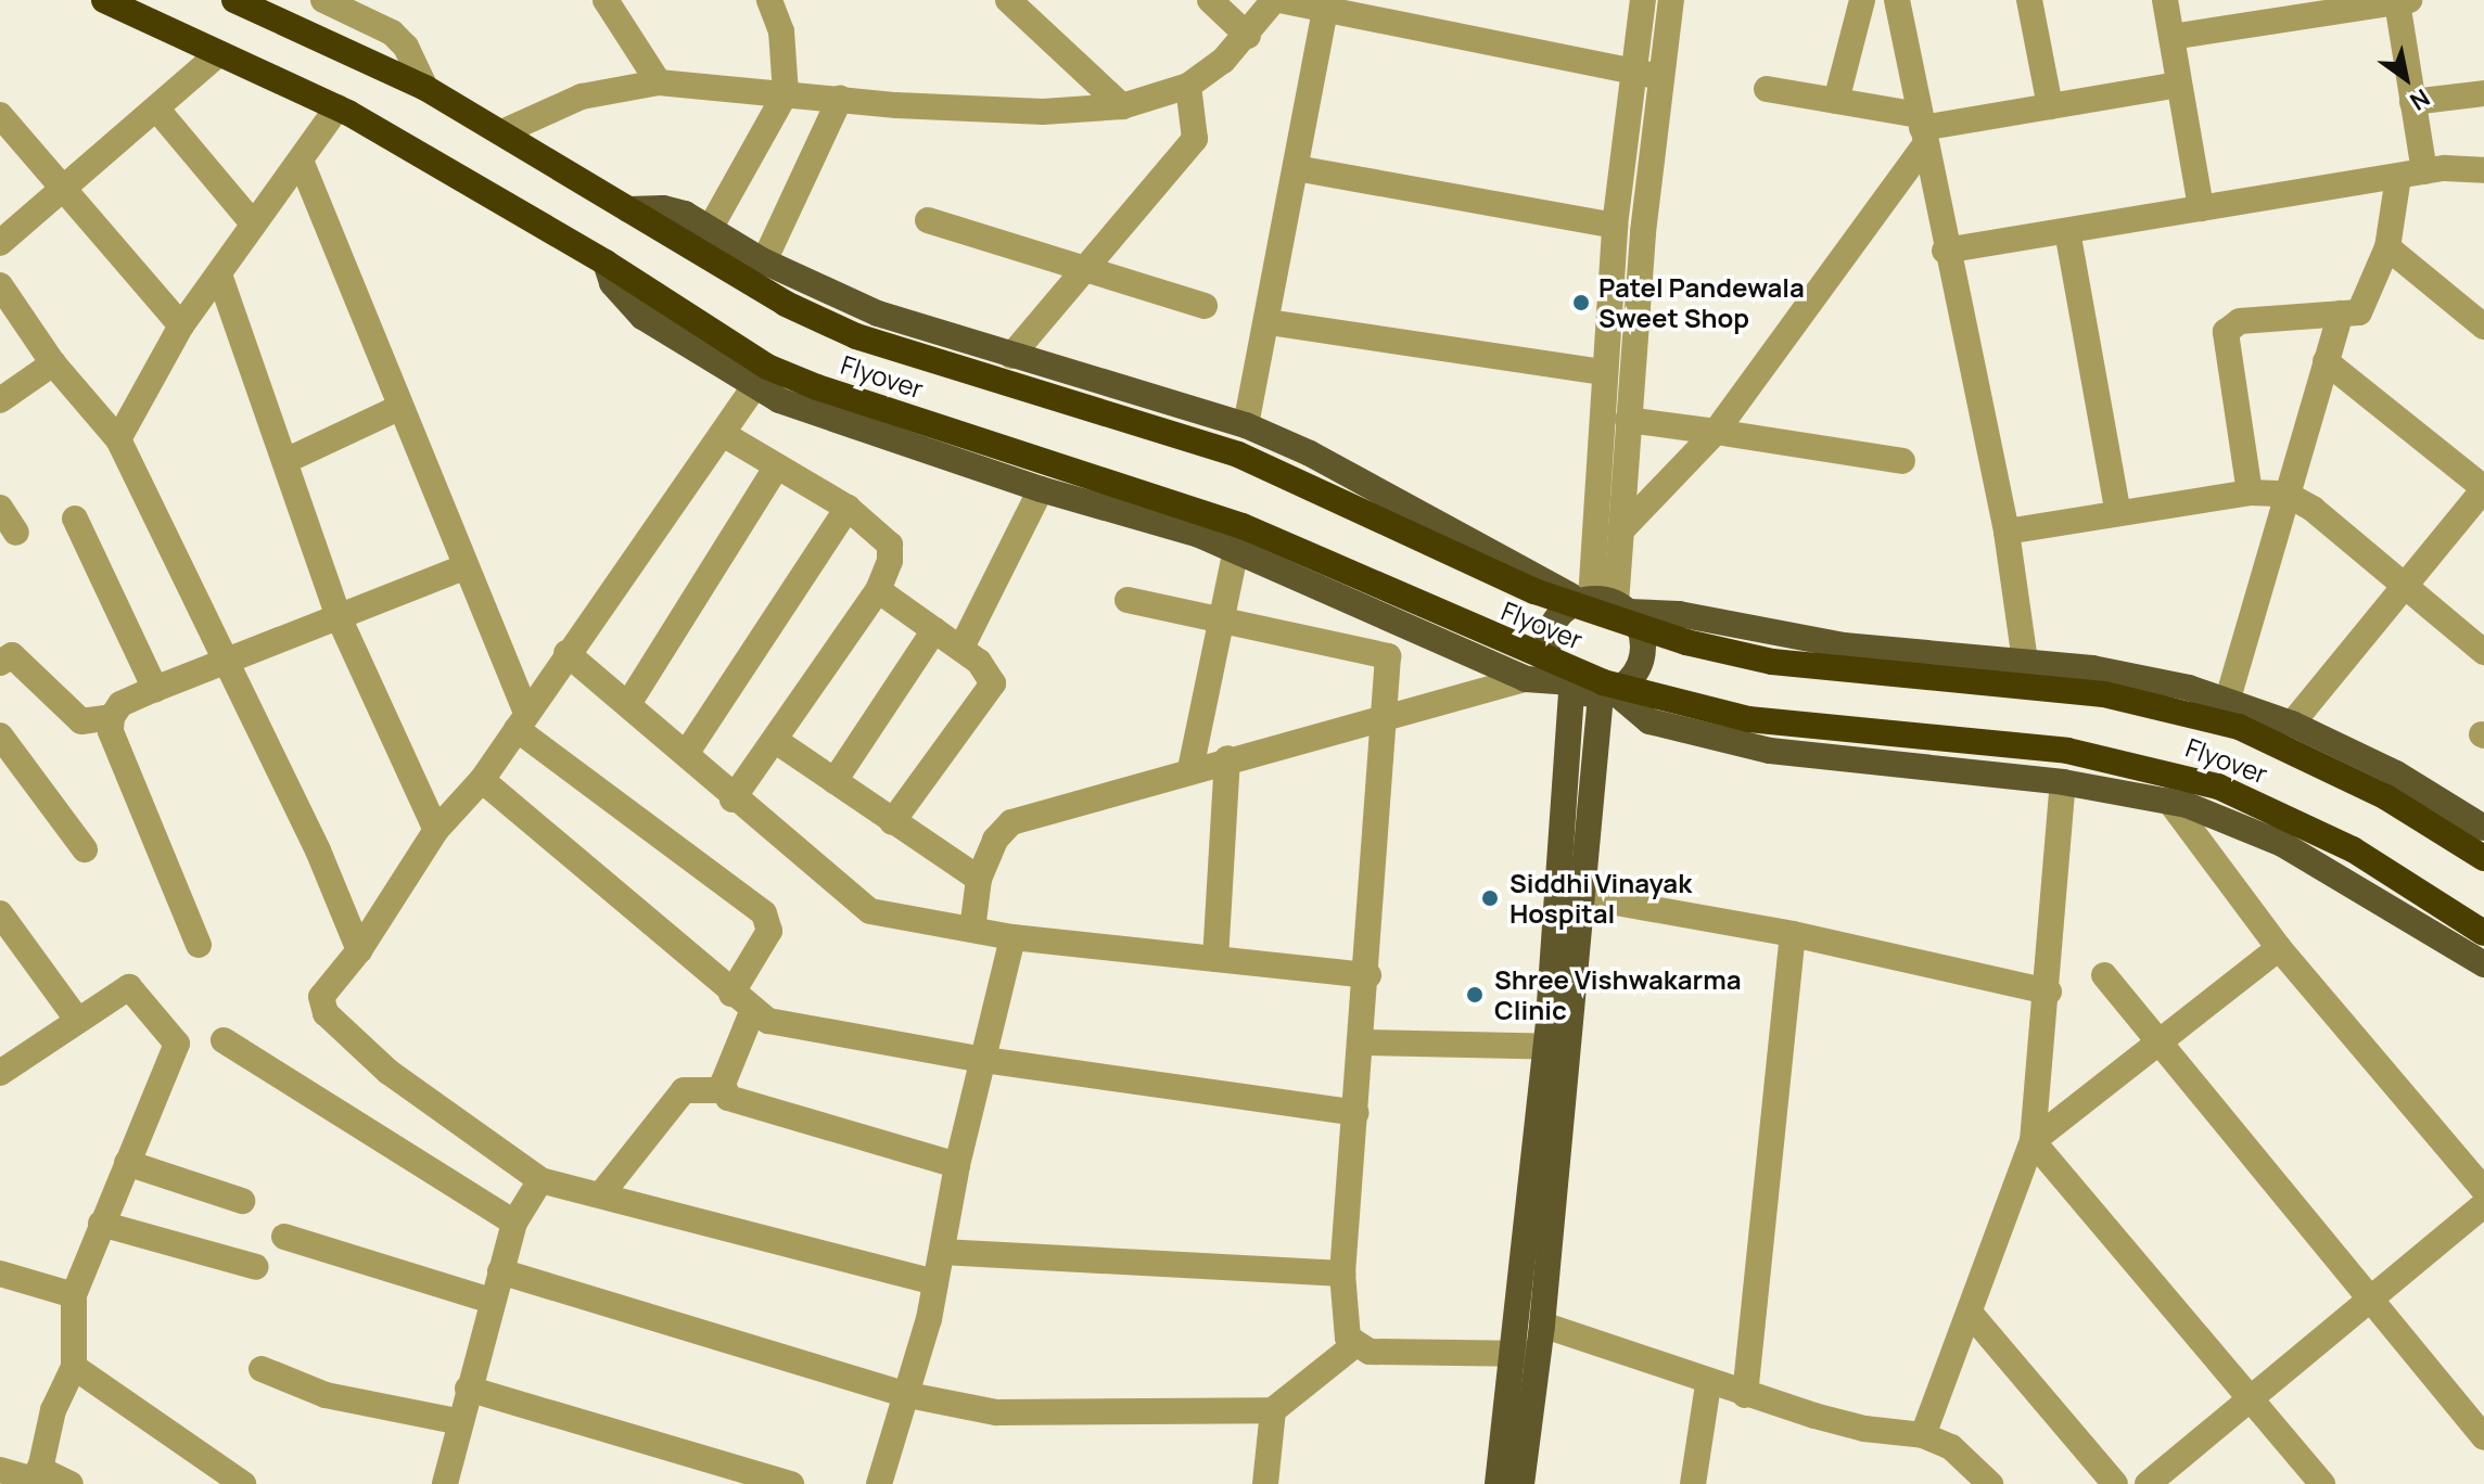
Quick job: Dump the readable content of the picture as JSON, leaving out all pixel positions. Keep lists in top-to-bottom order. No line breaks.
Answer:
{"streets":{"highway":["Flyover"]},"places":["Patel Pandewala Sweet Shop","Siddhi Vinayak Hospital","Shree Vishwakarma Clinic"],"north":"bottom right"}
